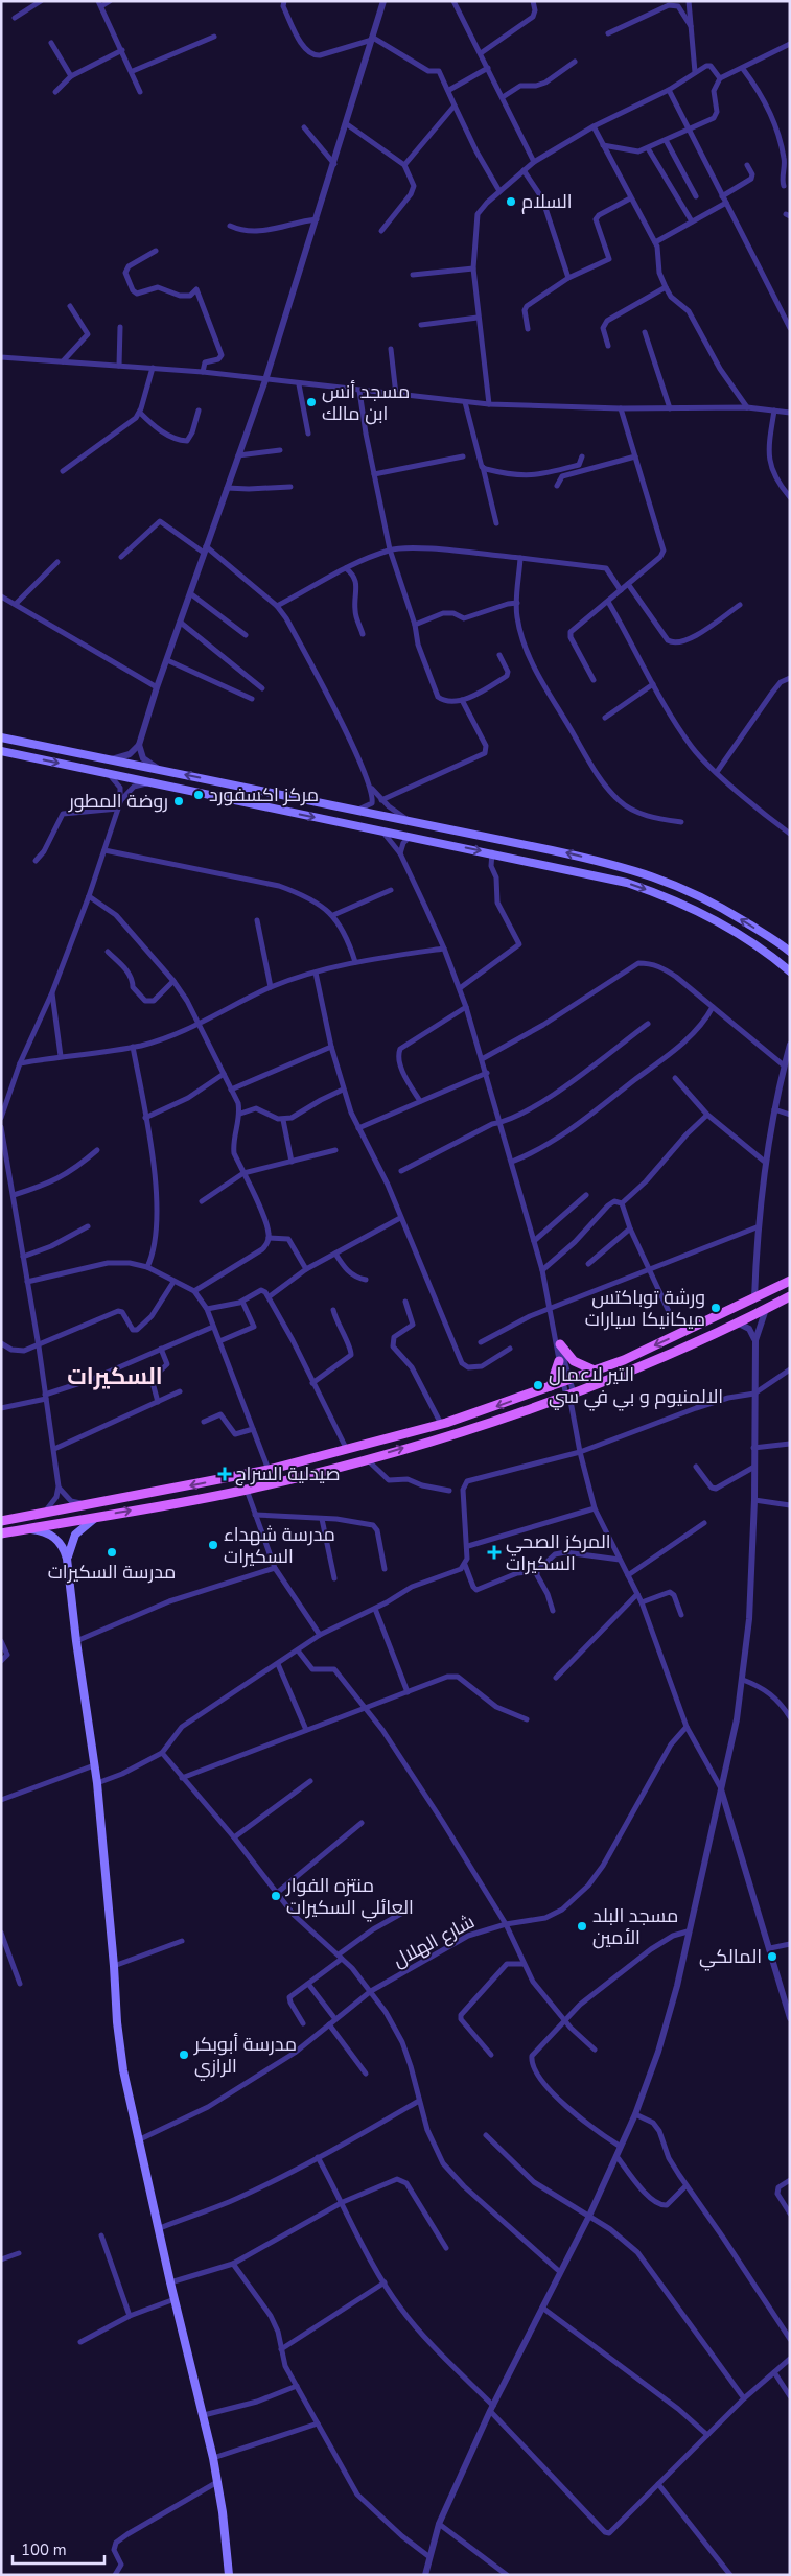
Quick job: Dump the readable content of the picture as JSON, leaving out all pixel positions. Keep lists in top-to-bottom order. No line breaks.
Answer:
{"streets":{"street":["شارع الهلال"]},"districts":["السكيرات"],"places":{"other":["السلام","مسجد أنس ابن مالك","مركز اكسفورد","روضة المطور","ورشة توباكتس ميكانيكا سيارات","التير لاعمال الالمنيوم و بي في سي","مدرسة شهداء السكيرات","مدرسة السكيرات","منتزه الفوار العائلي السكيرات","مسجد البلد الأمين","المالكي","مدرسة أبوبكر الرازي"],"health":["صيدلية السراج","المركز الصحي السكيرات"]},"scale_bar":"100 m"}
